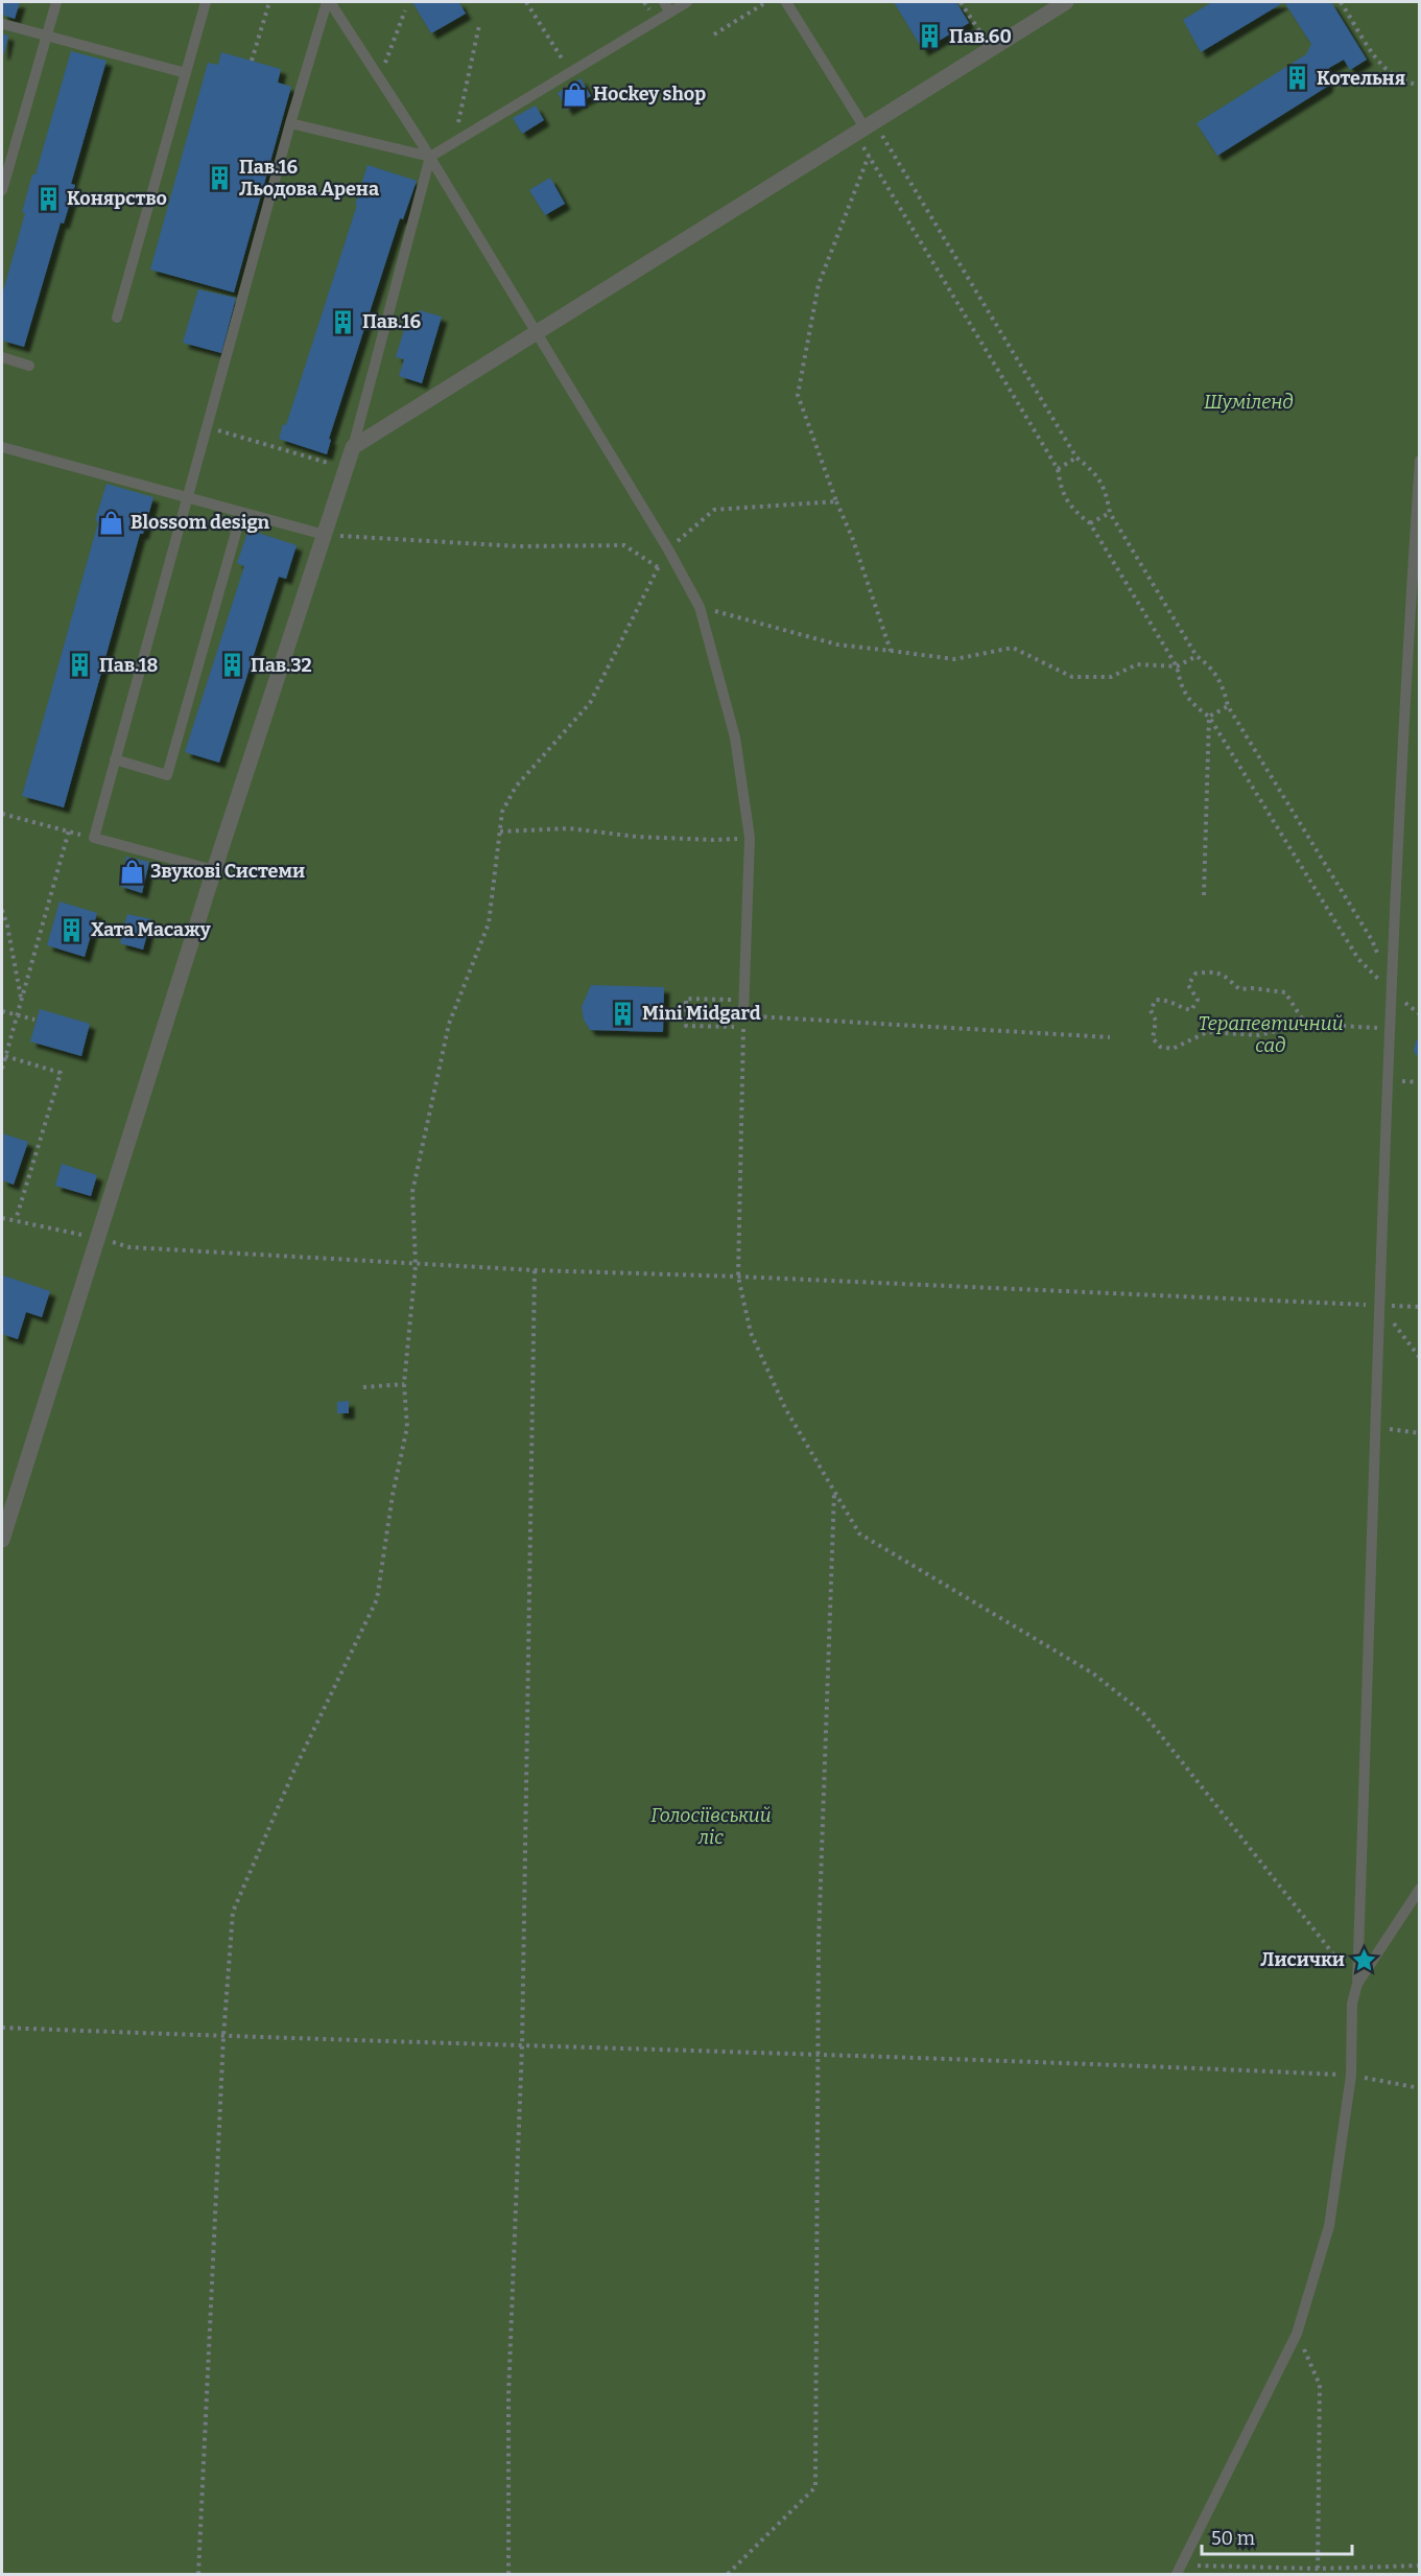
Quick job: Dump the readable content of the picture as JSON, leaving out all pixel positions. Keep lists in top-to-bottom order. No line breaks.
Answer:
{"parks":["Шуміленд","Терапевтичний сад","Голосіївський ліс"],"places":{"building":["Пав.60","Котельня","Пав.16 Льодова Арена","Конярство","Пав.16","Пав.18","Пав.32","Хата Масажу","Mini Midgard"],"shop":["Hockey shop","Blossom design","Звукові Системи"],"place":["Лисички"]},"scale_bar":"50 m"}
